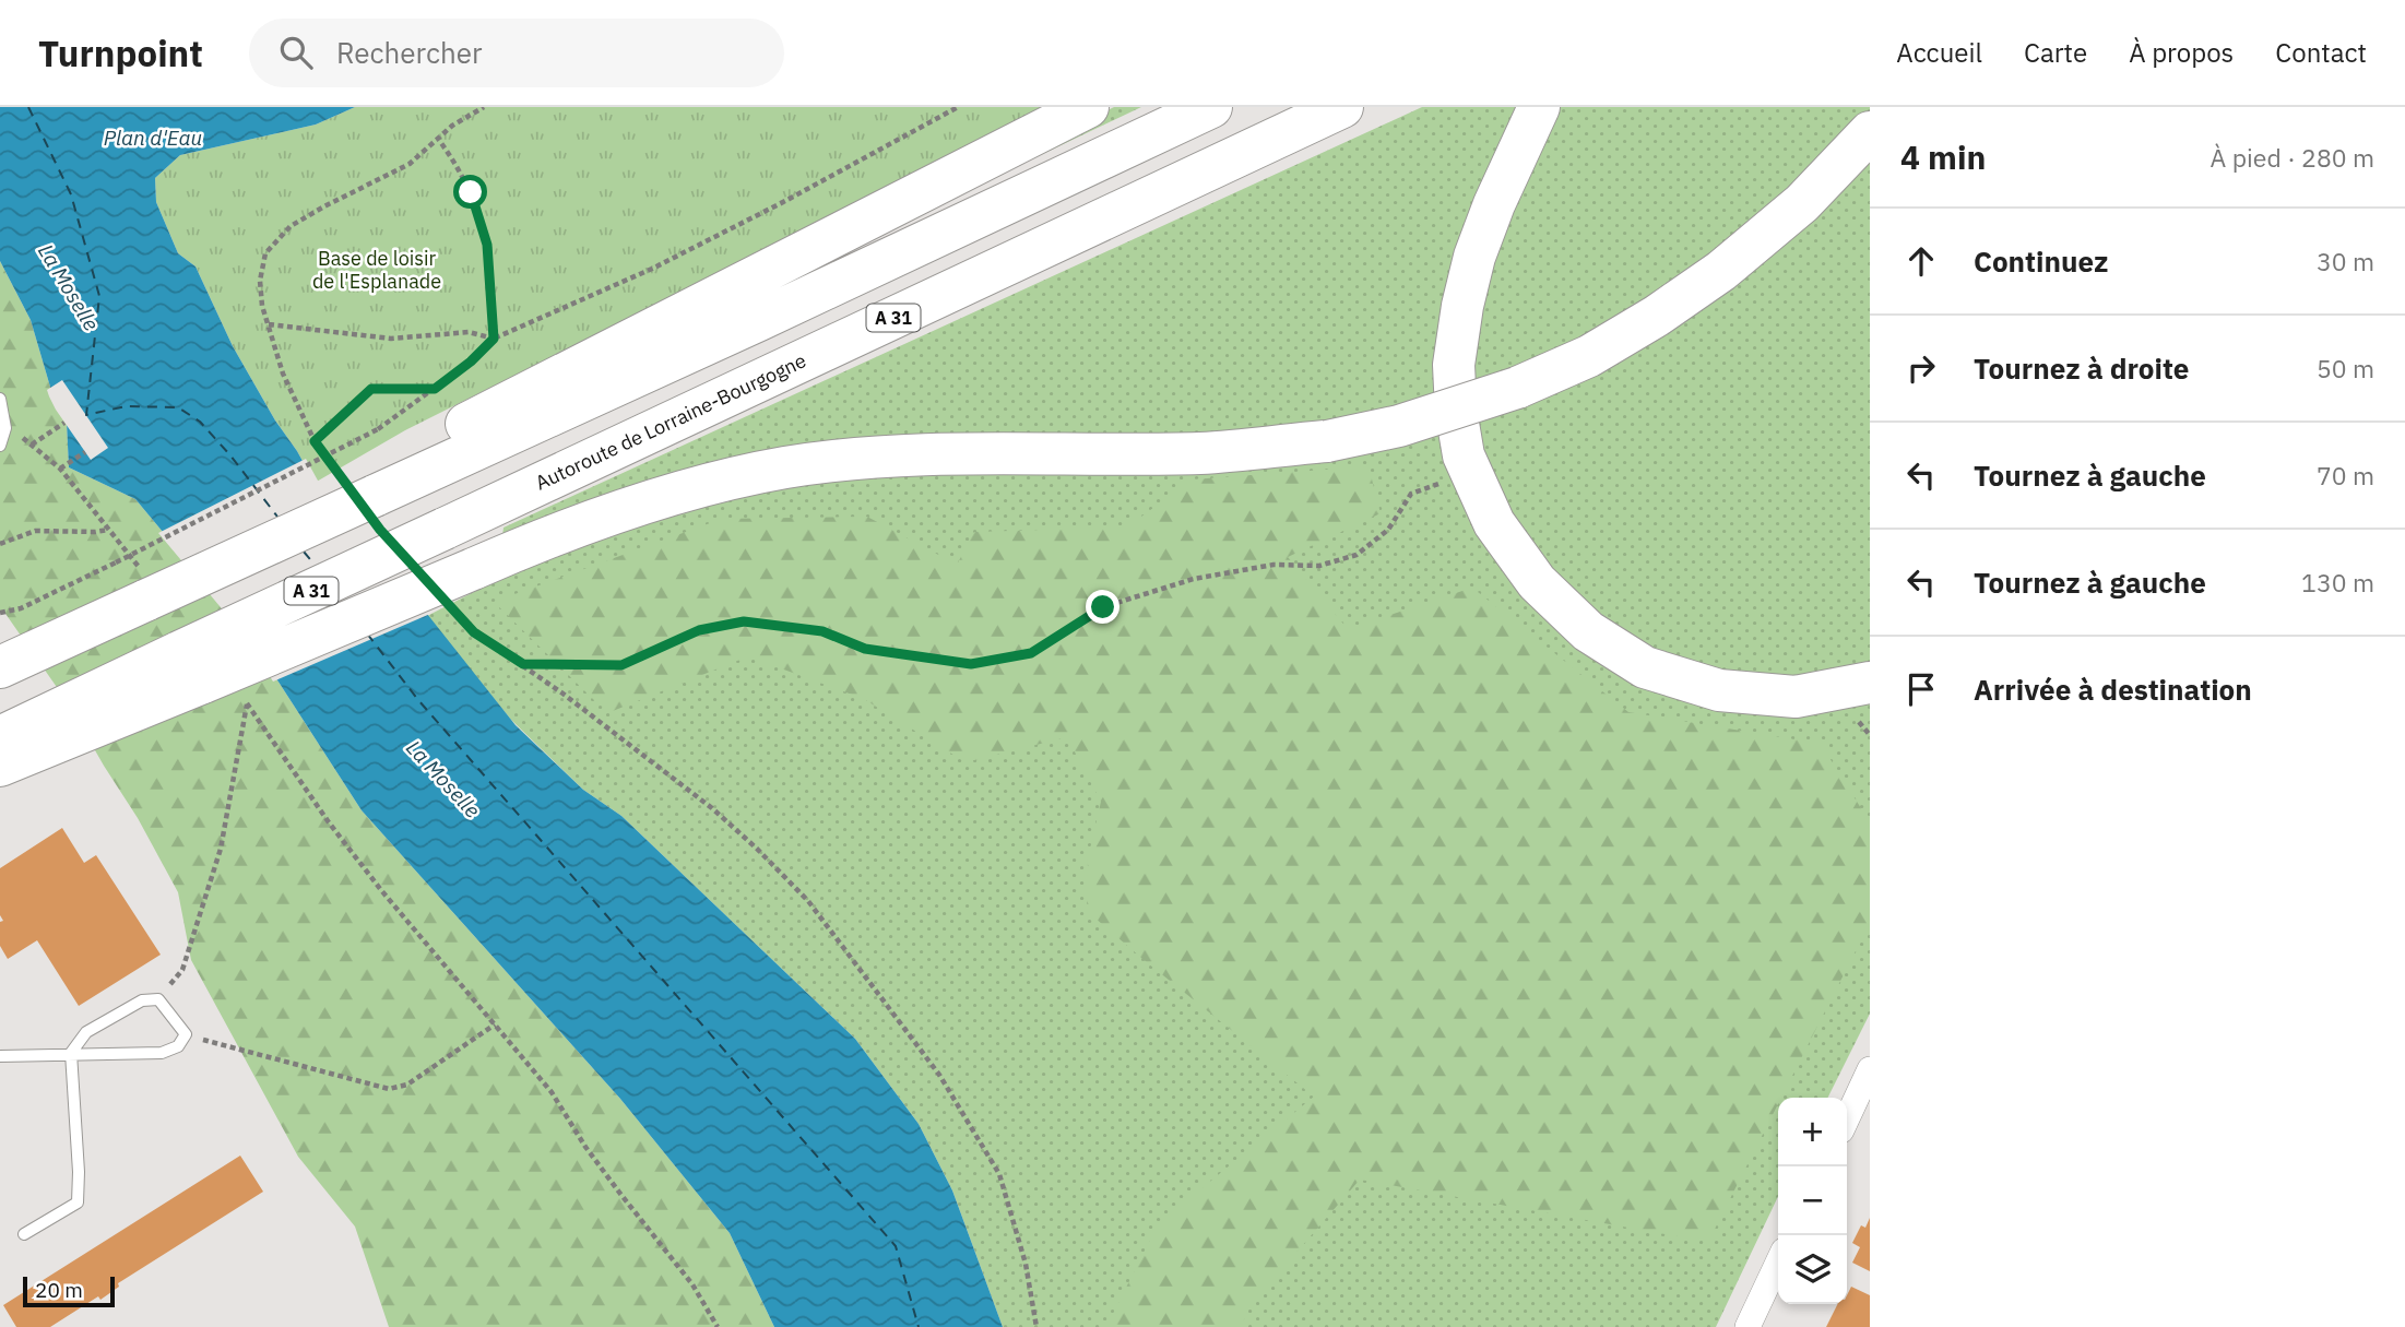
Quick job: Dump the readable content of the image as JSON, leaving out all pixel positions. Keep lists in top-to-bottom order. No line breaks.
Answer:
{"streets":{"highway":["A 31","Autoroute de Lorraine-Bourgogne"]},"water":["Plan d'Eau","La Moselle"],"parks":["Base de loisir de l'Esplanade"],"scale_bar":"20 m","page":{"header":"Turnpoint","search":"Rechercher","nav":["Accueil","Carte","À propos","Contact"],"heading":["4 min","À pied · 280 m"],"list":[["Continuez","30 m"],["Tournez à droite","50 m"],["Tournez à gauche","70 m"],["Tournez à gauche","130 m"],"Arrivée à destination"],"map_buttons":["+","−"],"scale":"20 m"}}
